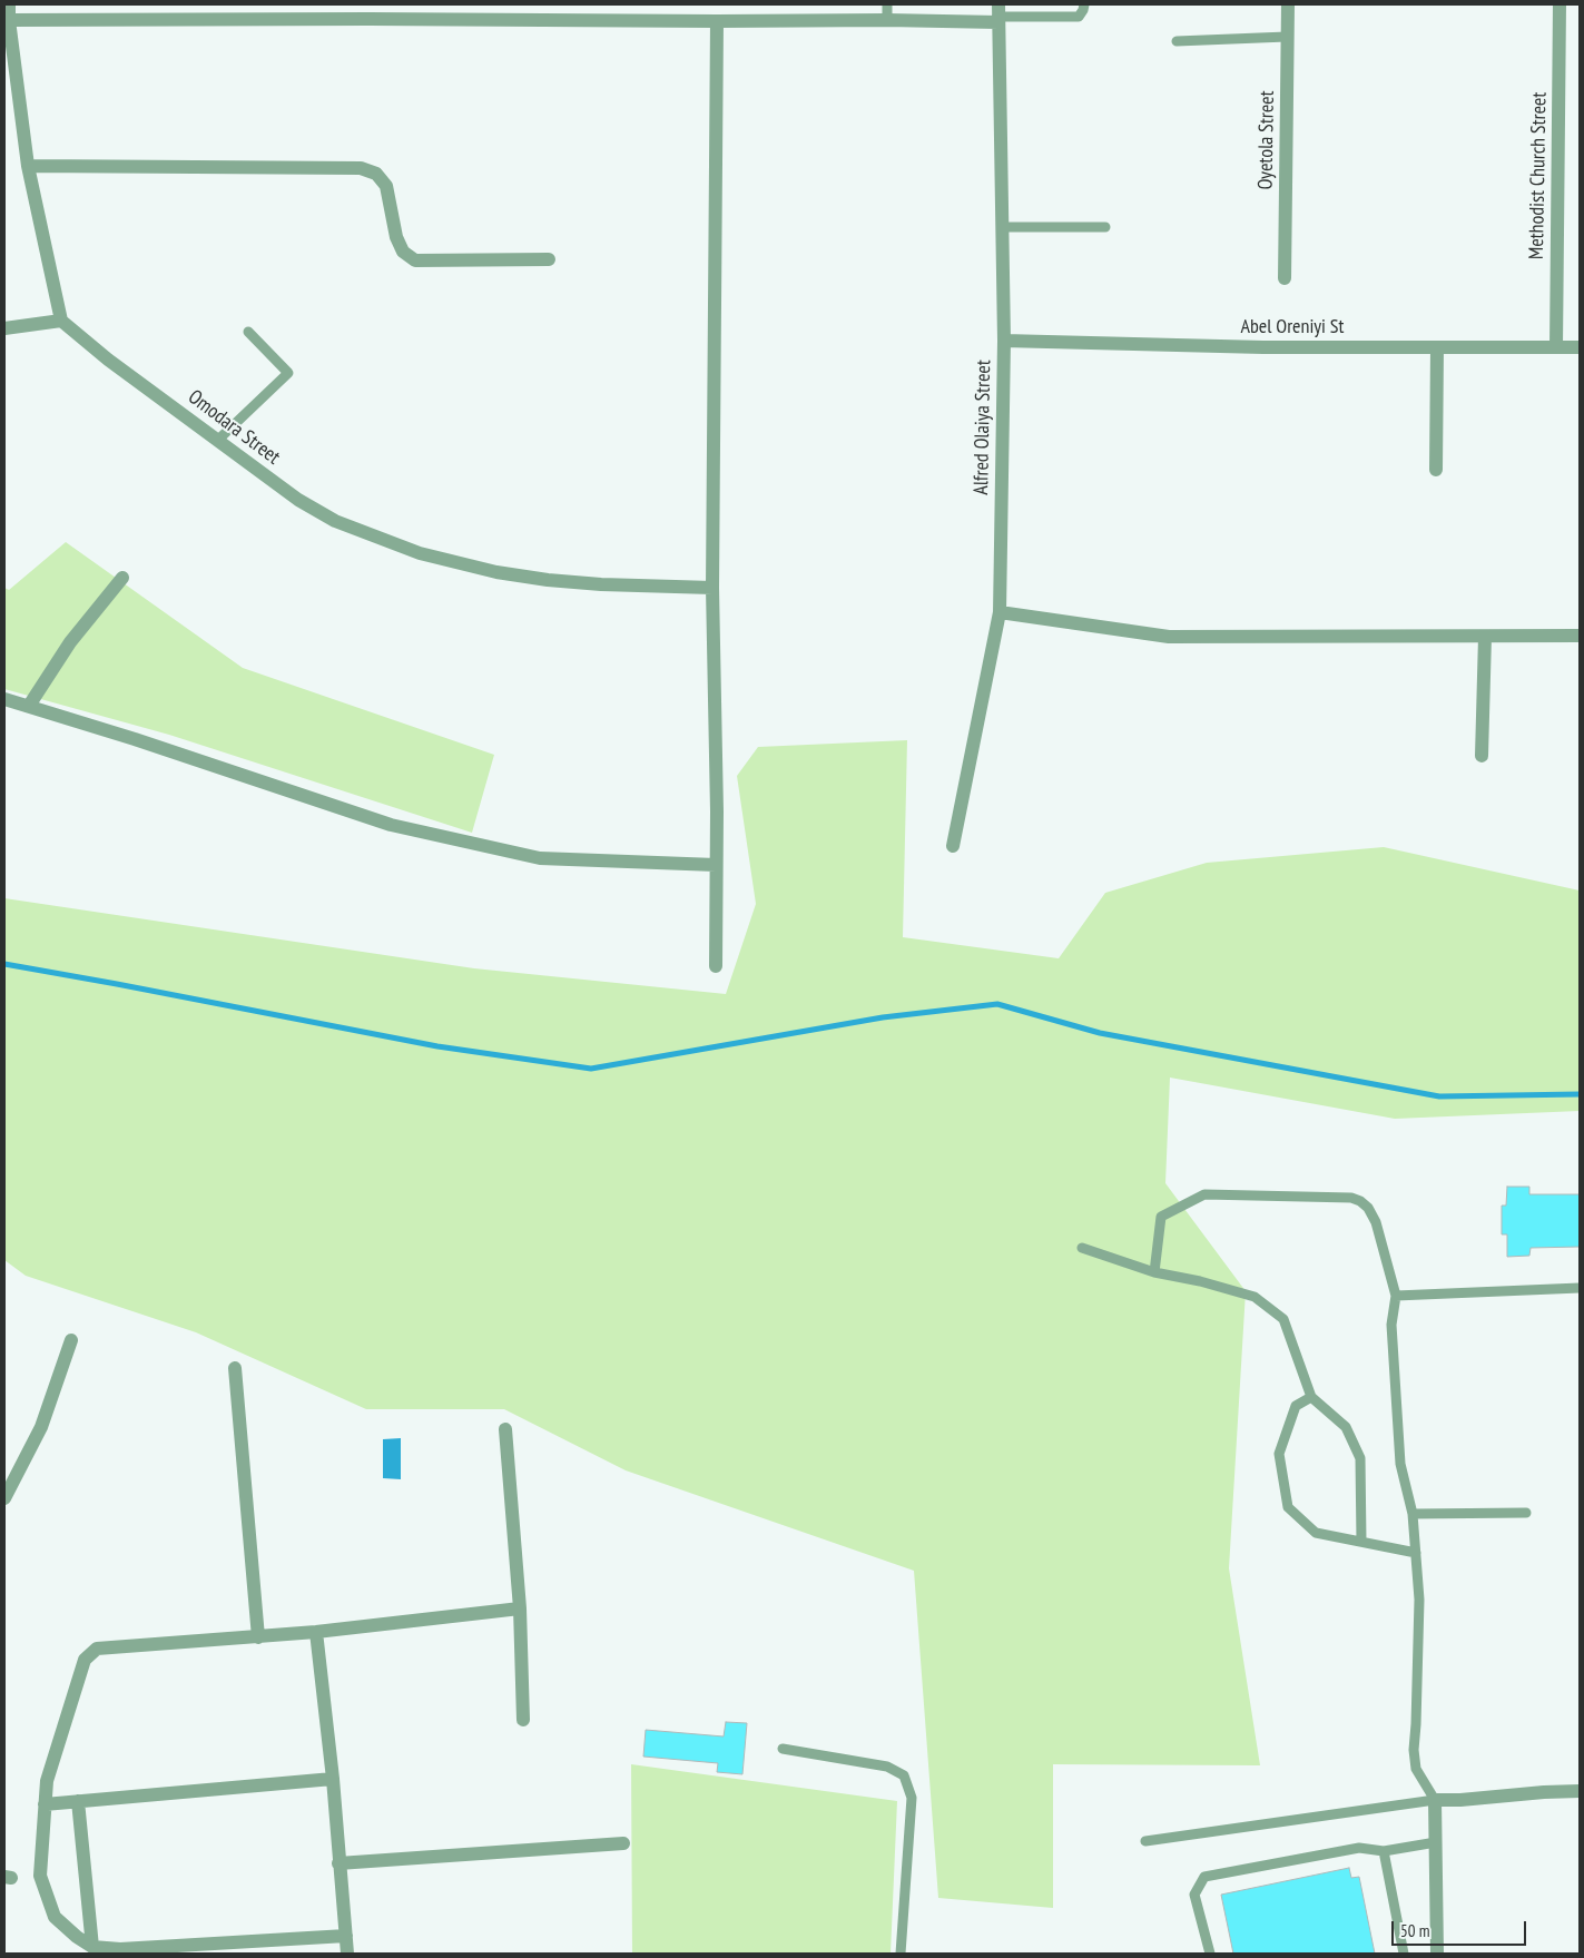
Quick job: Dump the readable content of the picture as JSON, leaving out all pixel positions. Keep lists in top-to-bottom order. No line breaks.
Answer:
{"streets":{"street":["Oyetola Street","Methodist Church Street","Abel Oreniyi St","Omodara Street","Alfred Olaiya Street"]},"crossings":[["Methodist Church Street","Abel Oreniyi St"],["Abel Oreniyi St","Alfred Olaiya Street"]],"scale_bar":"50 m"}
